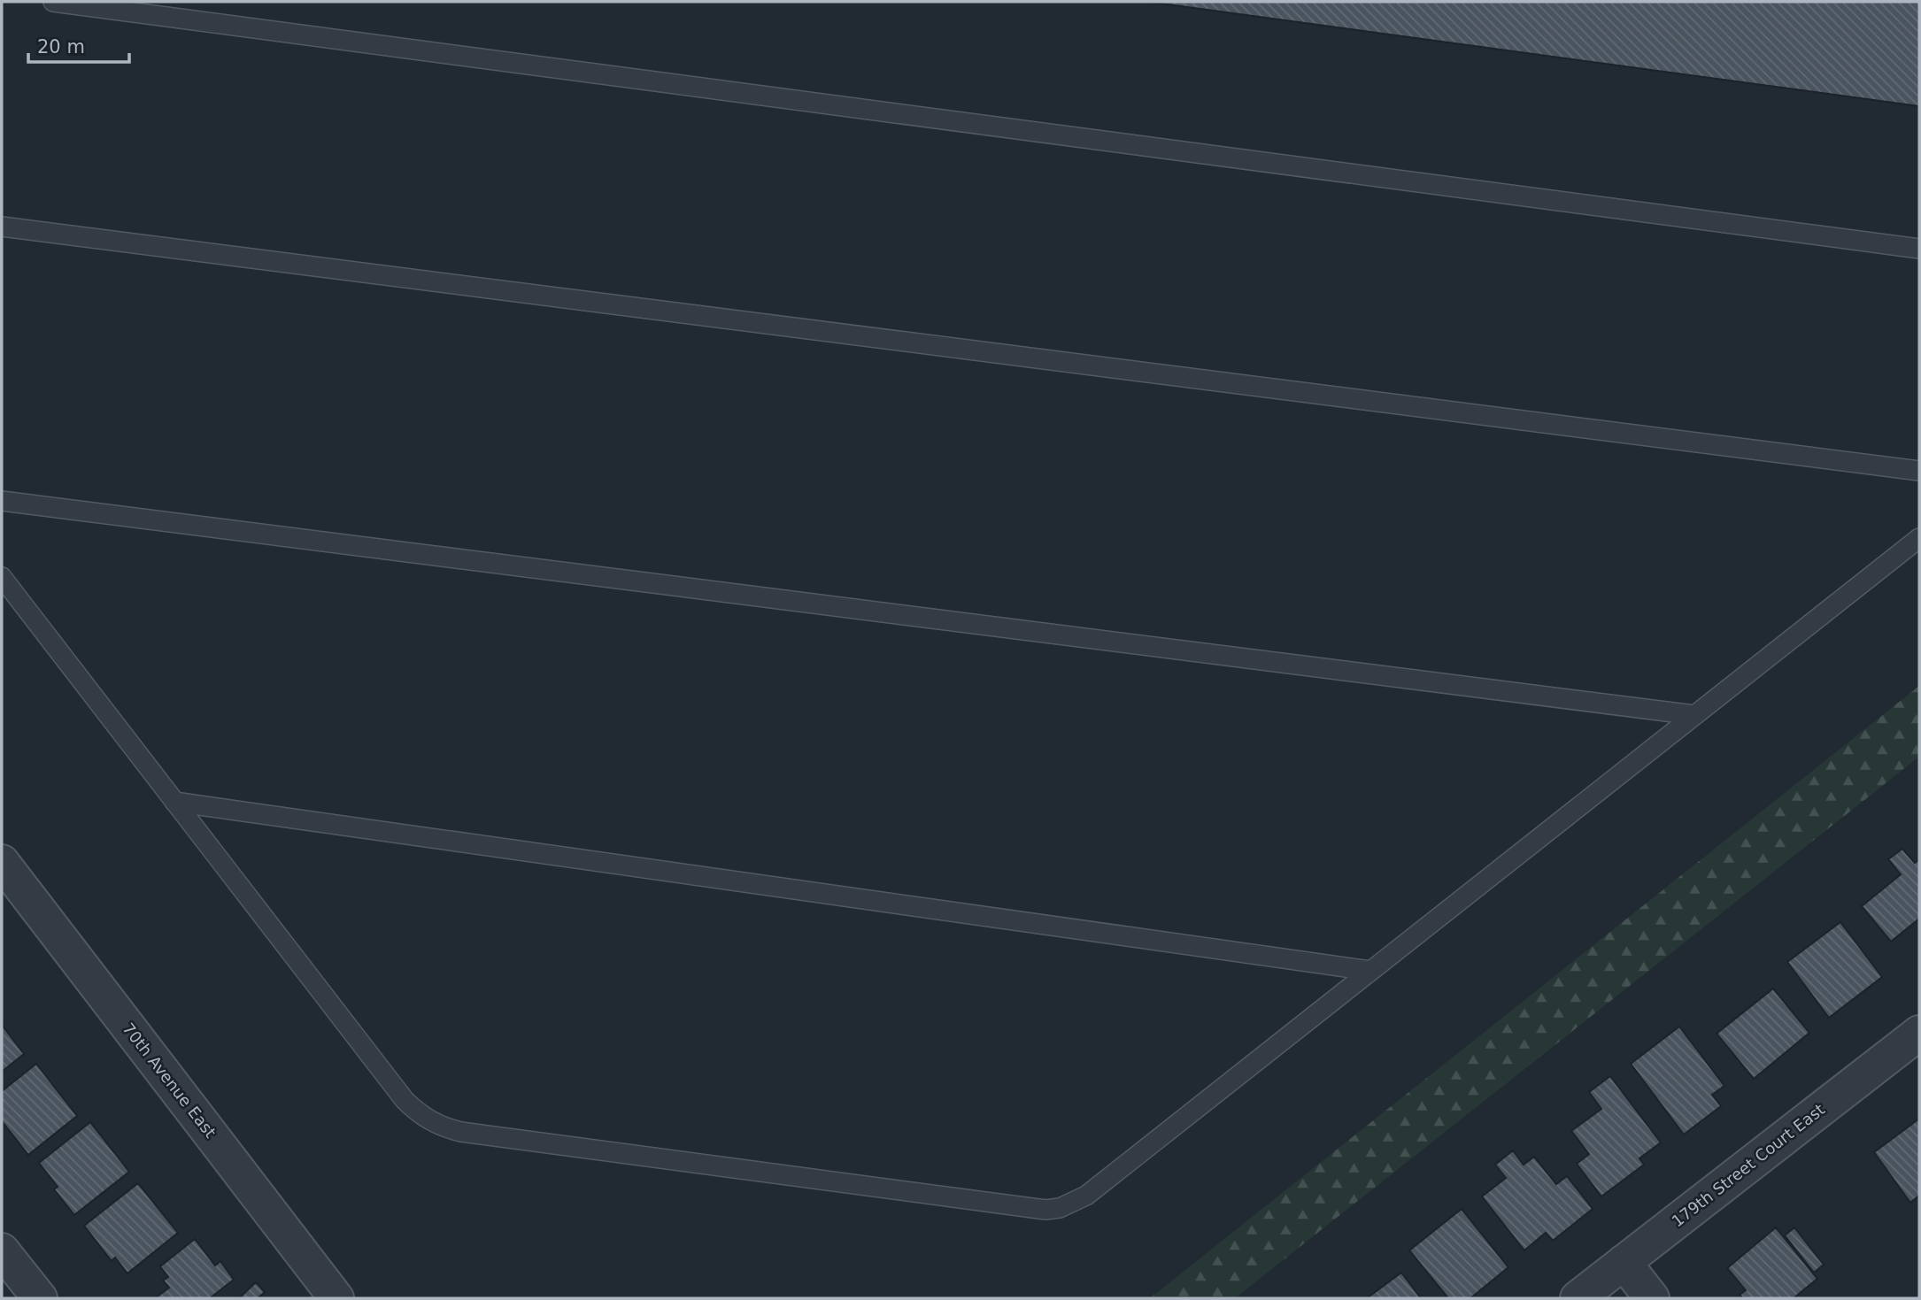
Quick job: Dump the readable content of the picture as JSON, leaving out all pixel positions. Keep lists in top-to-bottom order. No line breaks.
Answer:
{"streets":{"street":["70th Avenue East","179th Street Court East"]},"scale_bar":"20 m"}
